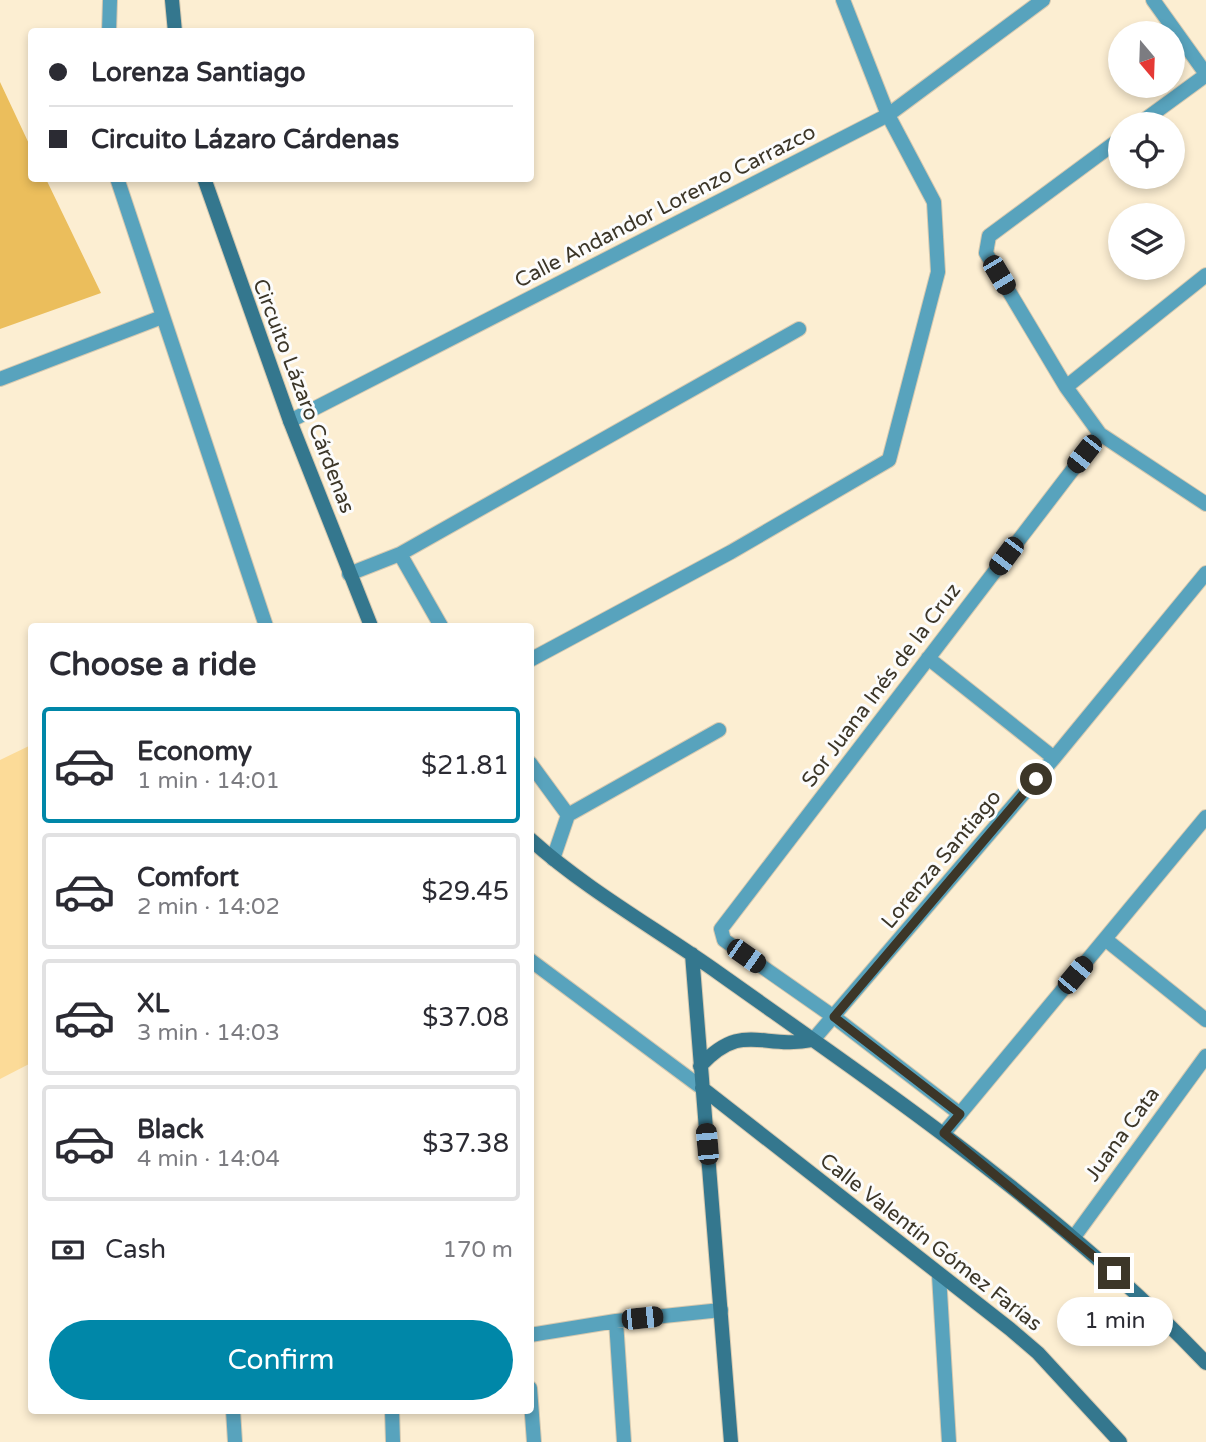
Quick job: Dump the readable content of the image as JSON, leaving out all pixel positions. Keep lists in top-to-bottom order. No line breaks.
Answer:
{"streets":{"street":["Calle Andandor Lorenzo Carrazco","Circuito Lázaro Cárdenas","Sor Juana Inés de la Cruz","Lorenza Santiago","Juana Cata","Calle Valentín Gómez Farías"]},"crossings":[["Calle Andandor Lorenzo Carrazco","Circuito Lázaro Cárdenas"],["Sor Juana Inés de la Cruz","Lorenza Santiago"]],"north":"bottom","page":{"banner":["Lorenza Santiago","Circuito Lázaro Cárdenas"],"heading":"Choose a ride","list":[{"name":"Economy","note":"1 min · 14:01","value":"$21.81"},{"name":"Comfort","note":"2 min · 14:02","value":"$29.45"},{"name":"XL","note":"3 min · 14:03","value":"$37.08"},{"name":"Black","note":"4 min · 14:04","value":"$37.38"}],"pay":["Cash","170 m"],"bubble":"1 min","buttons":"Confirm"}}
